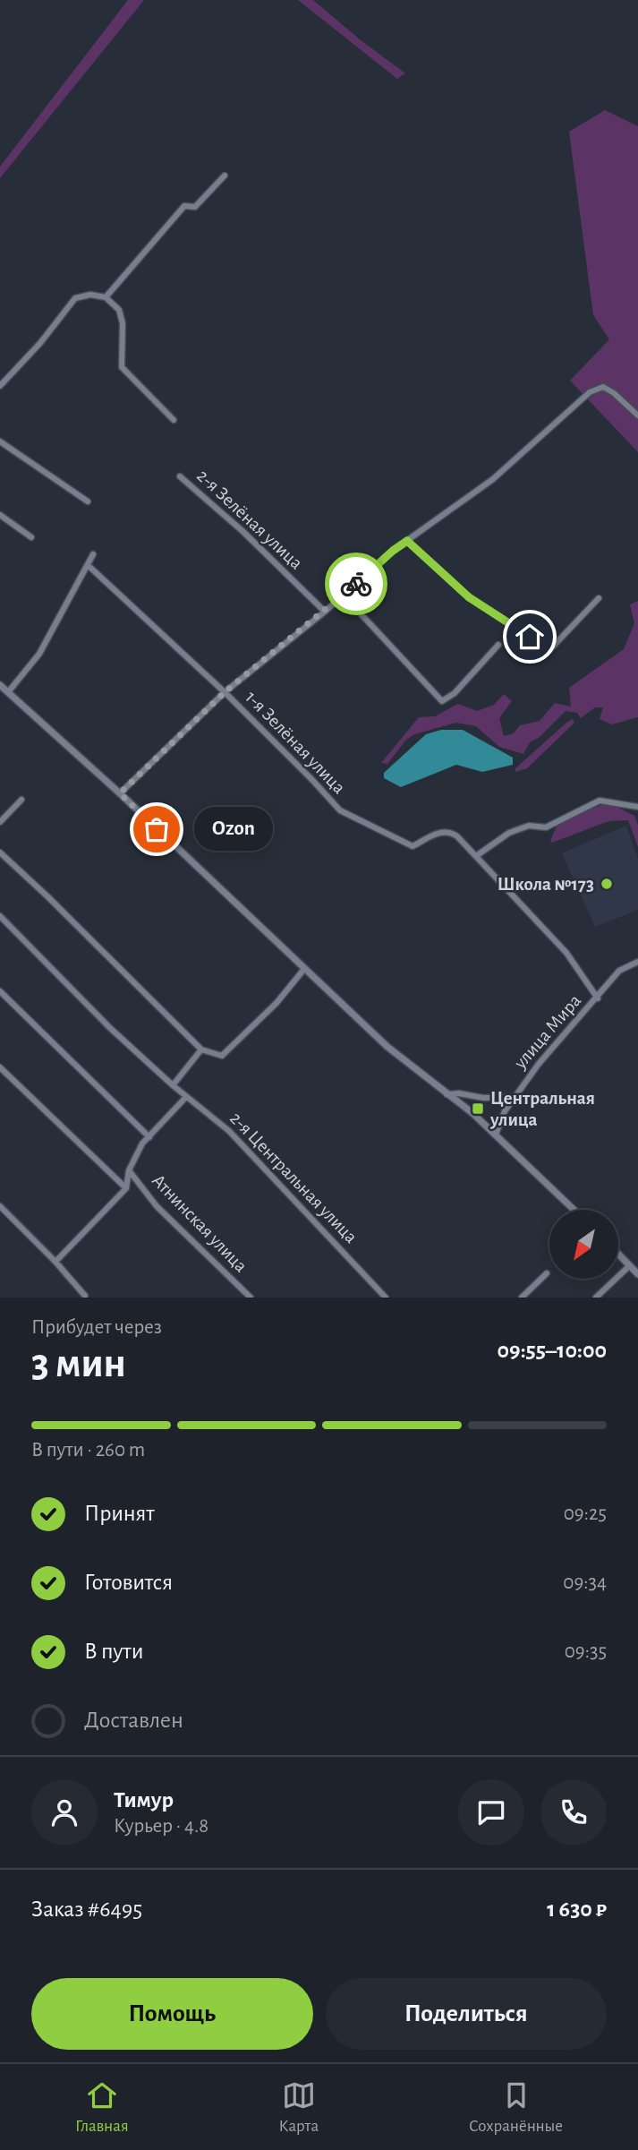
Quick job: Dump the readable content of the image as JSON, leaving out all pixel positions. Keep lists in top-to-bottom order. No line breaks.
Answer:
{"streets":{"street":["2-я Зелёная улица","1-я Зелёная улица","улица Мира","2-я Центральная улица","Атнинская улица"]},"places":{"other":["Ozon","Школа №173"],"transit":["Центральная улица"]},"north":"bottom left","page":{"bubble":"Ozon","heading":["3 мин","Прибудет через","09:55–10:00"],"panel":["Тимур","Курьер · 4.8","Заказ #6495","1 630 ₽"],"bar":"В пути · 260 m","list":[["Принят","09:25"],["Готовится","09:34"],["В пути","09:35"],"Доставлен"],"buttons":["Помощь","Поделиться"],"tabs":["Главная","Карта","Сохранённые"]}}
